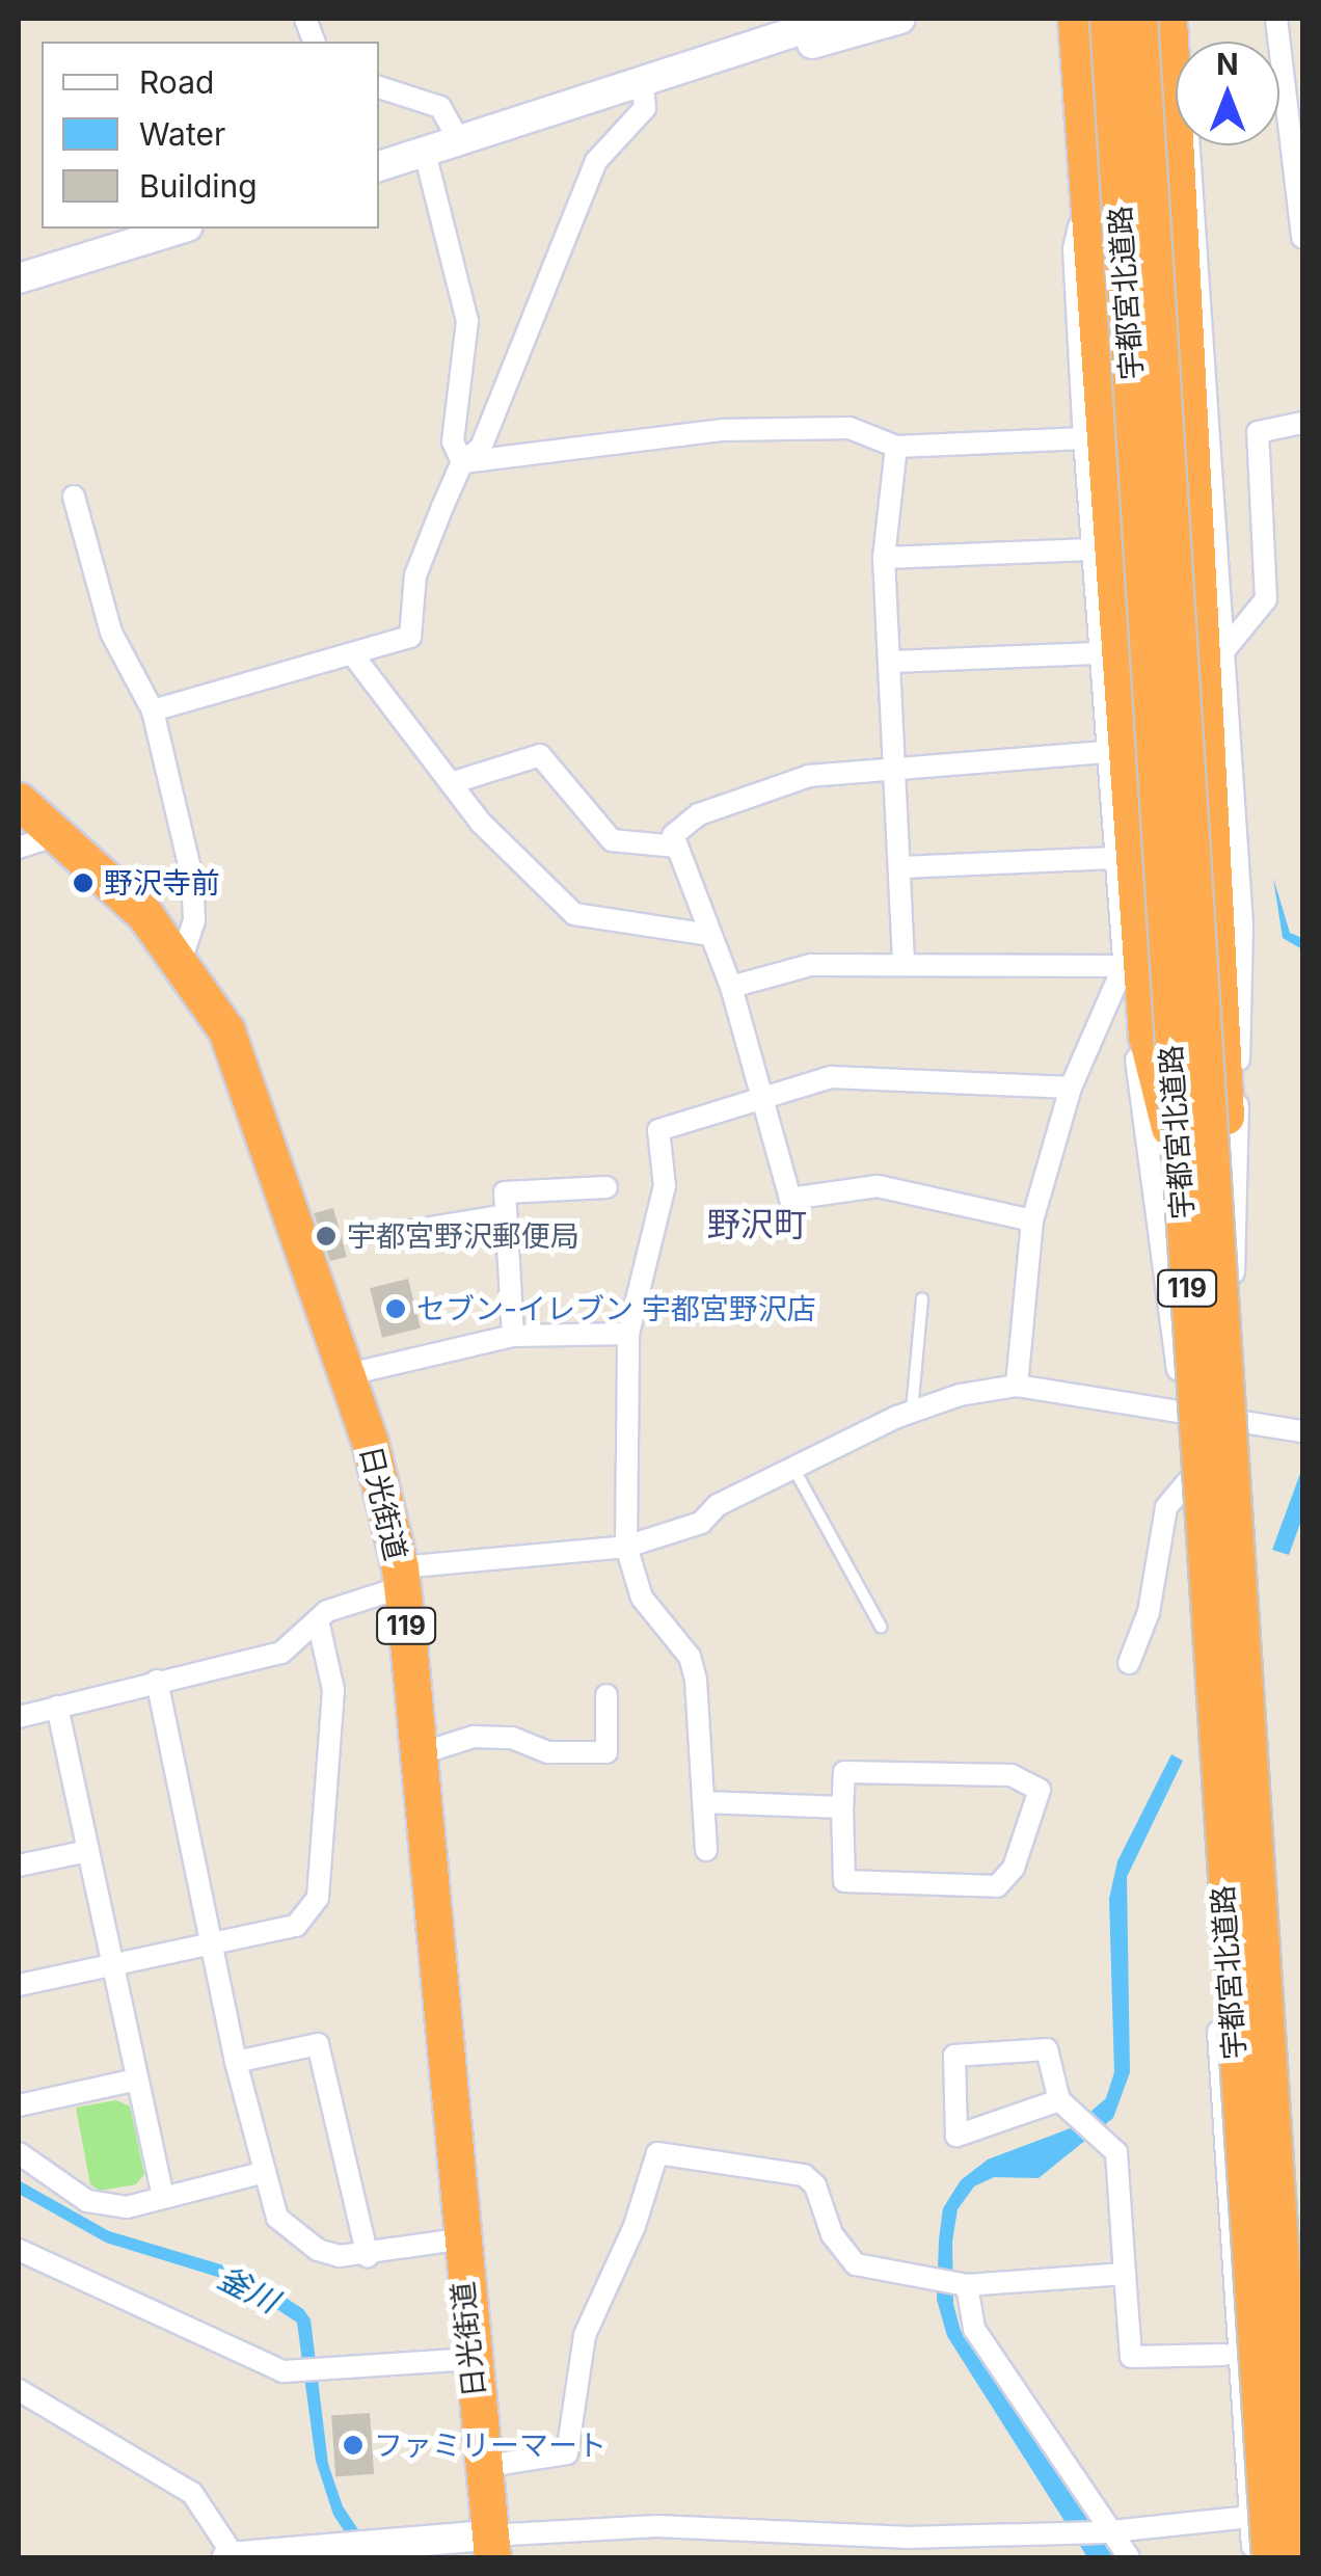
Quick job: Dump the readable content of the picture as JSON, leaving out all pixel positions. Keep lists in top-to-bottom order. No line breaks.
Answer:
{"streets":{"highway":["宇都宮北道路","119","日光街道"]},"districts":["野沢町"],"water":["釜川"],"places":["野沢寺前","宇都宮野沢郵便局","セブン-イレブン 宇都宮野沢店","ファミリーマート"],"legend":["Road","Water","Building"],"north":"top"}
